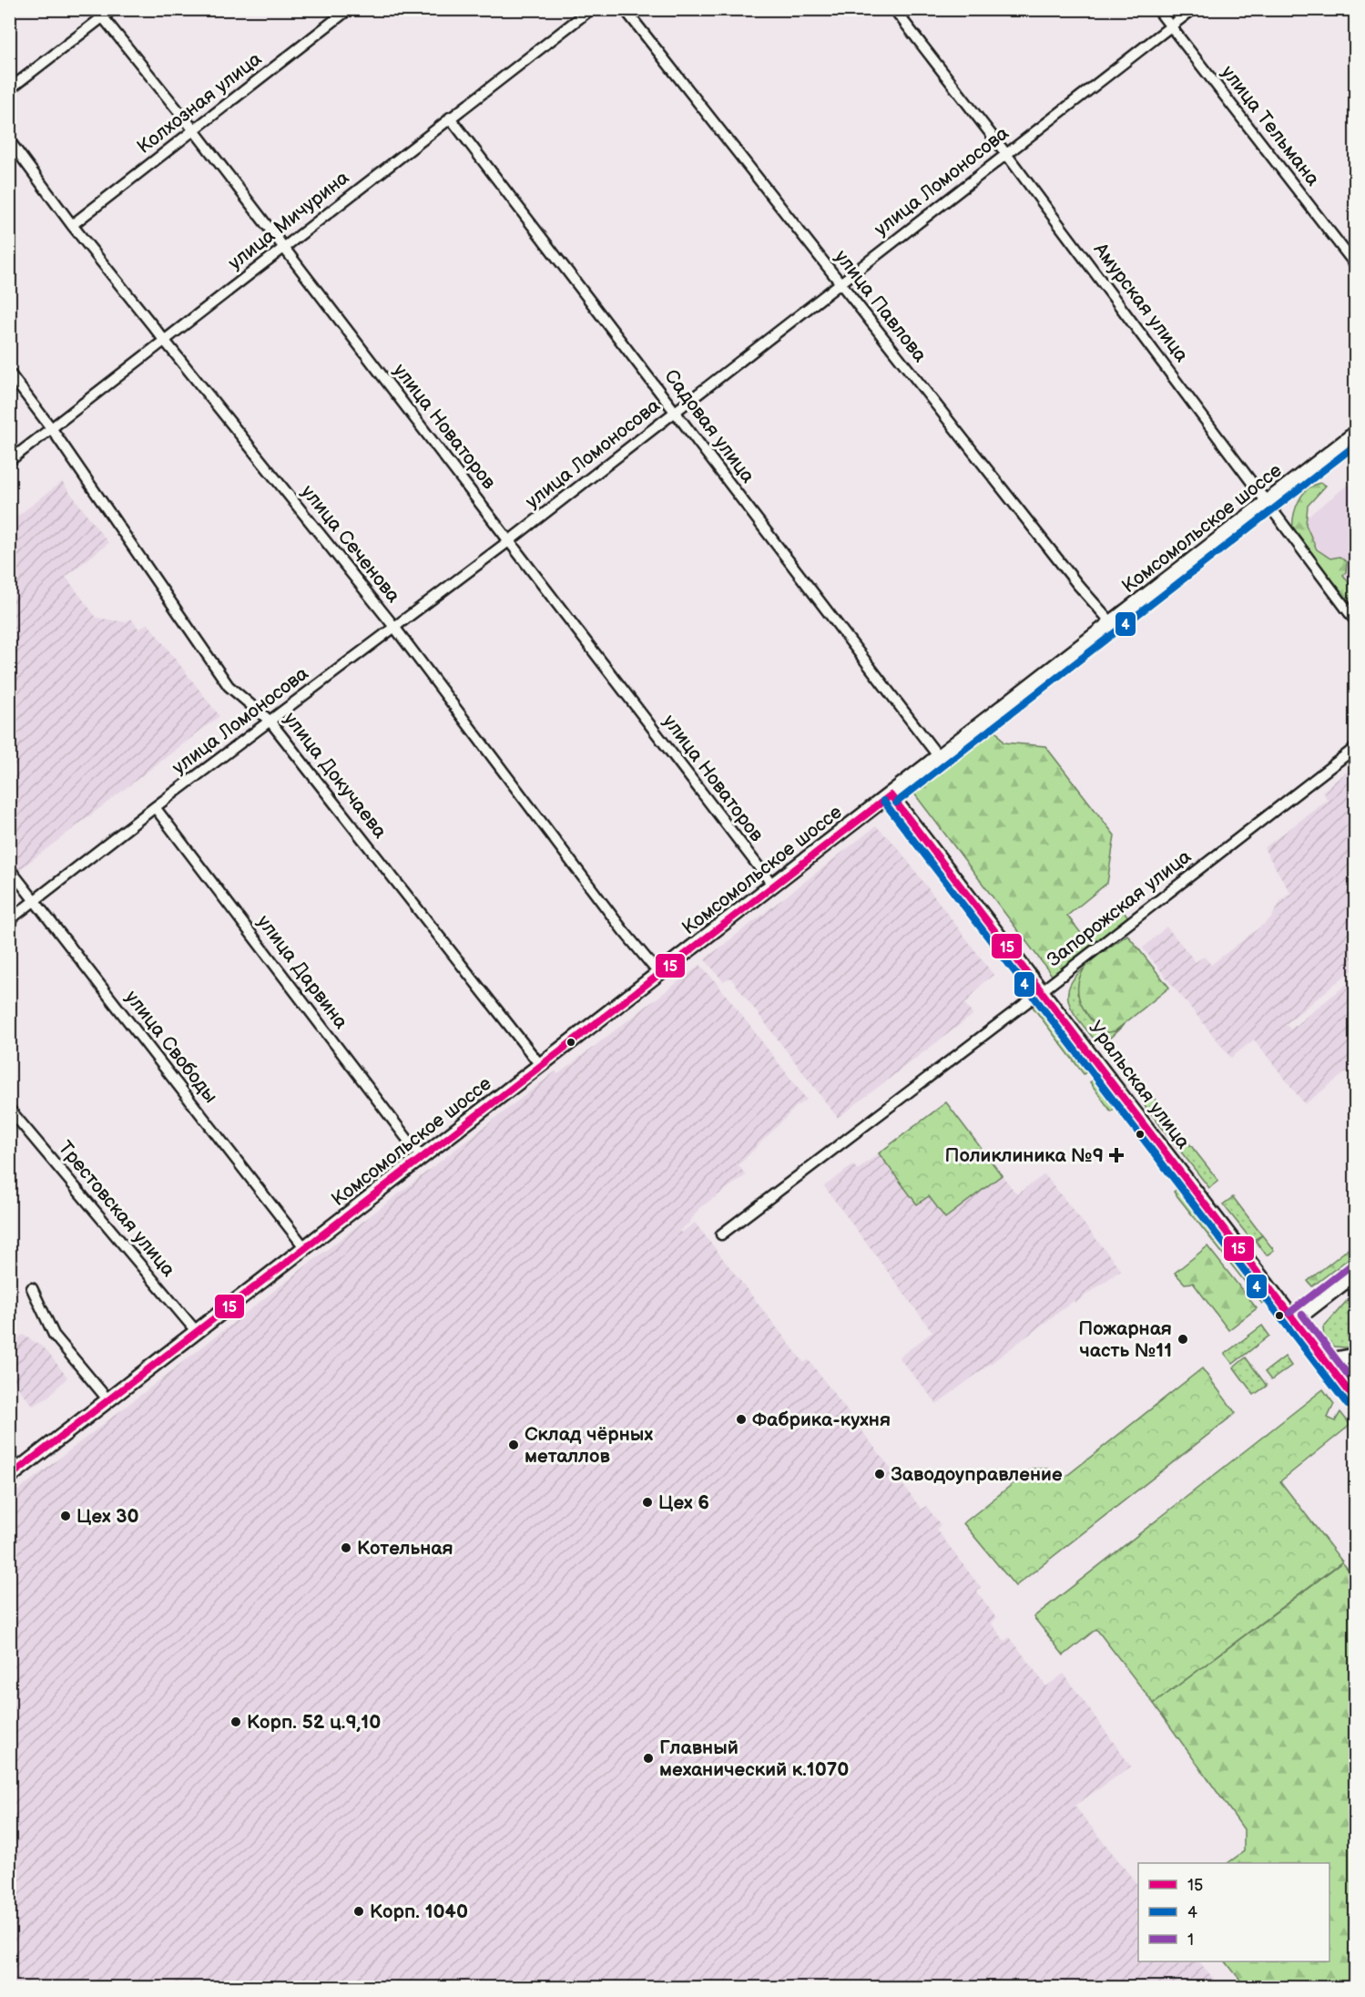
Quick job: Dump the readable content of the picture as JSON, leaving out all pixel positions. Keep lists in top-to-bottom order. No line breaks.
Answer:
{"streets":{"main road":["Комсомольское шоссе","Уральская улица"],"street":["Колхозная улица","улица Тельмана","улица Ломоносова","улица Мичурина","Амурская улица","улица Павлова","улица Новаторов","Садовая улица","улица Сеченова","улица Докучаева","Запорожская улица","улица Дарвина","улица Свободы","Трестовская улица"]},"crossings":[["Колхозная улица","улица Новаторов"],["Колхозная улица","улица Сеченова"],["улица Тельмана","улица Ломоносова"],["улица Ломоносова","Амурская улица"],["улица Ломоносова","улица Павлова"],["улица Ломоносова","улица Новаторов"],["улица Ломоносова","Садовая улица"],["улица Ломоносова","улица Сеченова"],["улица Ломоносова","улица Докучаева"],["улица Ломоносова","улица Дарвина"],["улица Ломоносова","улица Свободы"],["улица Мичурина","улица Новаторов"],["улица Мичурина","Садовая улица"],["улица Мичурина","улица Сеченова"],["улица Мичурина","улица Докучаева"],["Амурская улица","Комсомольское шоссе"],["улица Павлова","Комсомольское шоссе"],["улица Новаторов","Комсомольское шоссе"],["Садовая улица","Комсомольское шоссе"],["Комсомольское шоссе","улица Сеченова"],["Комсомольское шоссе","улица Докучаева"],["Комсомольское шоссе","улица Дарвина"],["Комсомольское шоссе","улица Свободы"],["Комсомольское шоссе","Уральская улица"],["Комсомольское шоссе","Трестовская улица"],["Запорожская улица","Уральская улица"]],"places":{"health":["Поликлиника №9"],"other":["Пожарная часть №11","Фабрика-кухня","Склад чёрных металлов","Заводоуправление","Цех 6","Цех 30","Котельная","Корп. 52 ц.9,10","Главный механический к.1070","Корп. 1040"]},"lines":["transit line 4","transit line 15","transit line 1"],"legend":["15","4","1"]}
